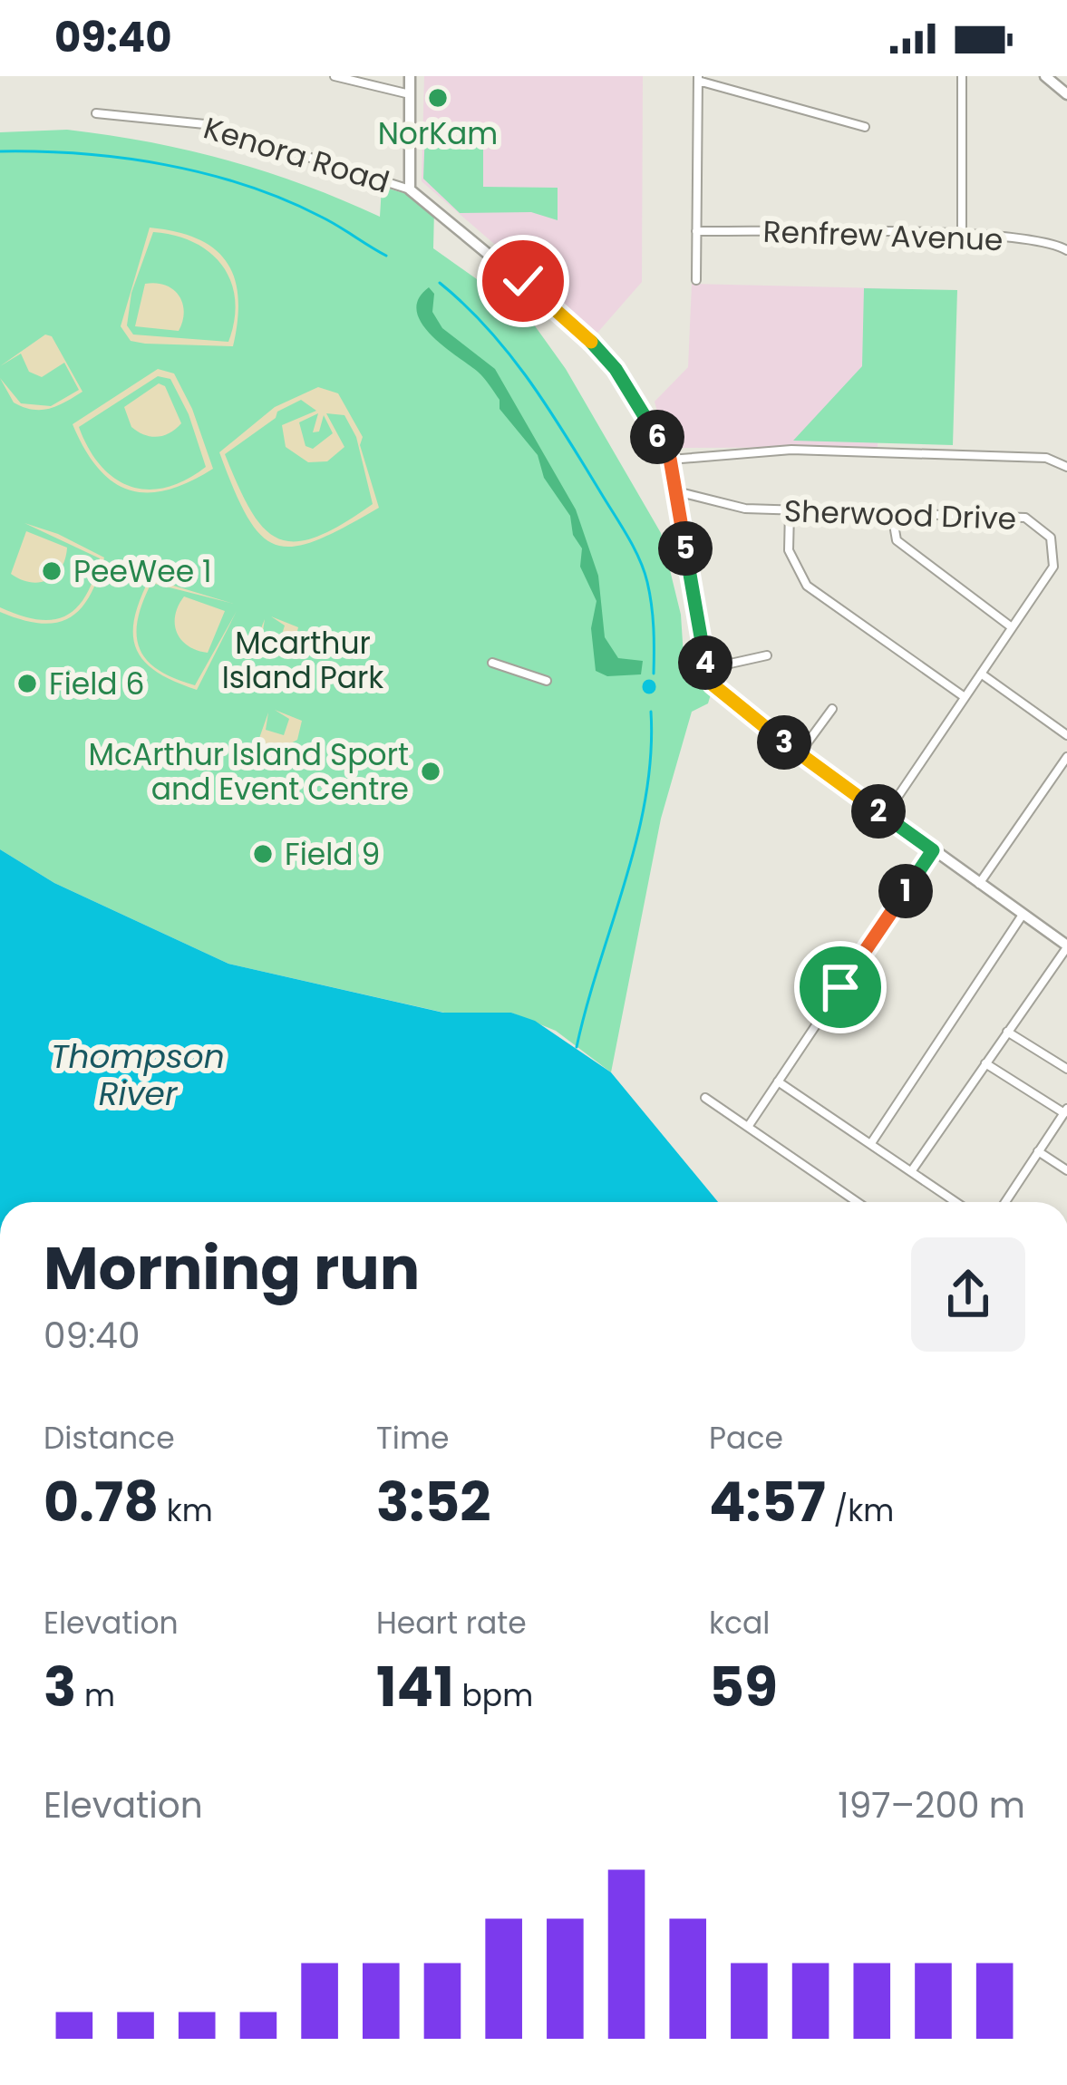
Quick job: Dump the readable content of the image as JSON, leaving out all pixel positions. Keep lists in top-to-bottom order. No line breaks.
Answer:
{"streets":{"street":["Kenora Road","Renfrew Avenue","Sherwood Drive"]},"crossings":[["Kenora Road","Sherwood Drive"]],"water":["Thompson River"],"parks":["Mcarthur Island Park"],"places":["NorKam","PeeWee 1","Field 6","McArthur Island Sport and Event Centre","Field 9"],"page":{"status":"09:40","pins":["6","5","4","3","2","1"],"heading":["Morning run","09:40"],"stats":[["Distance","0.78 km"],["Time","3:52"],["Pace","4:57 /km"],["Elevation","3 m"],["Heart rate","141 bpm"],["kcal","59"]],"chart":["Elevation","197–200 m"]}}
